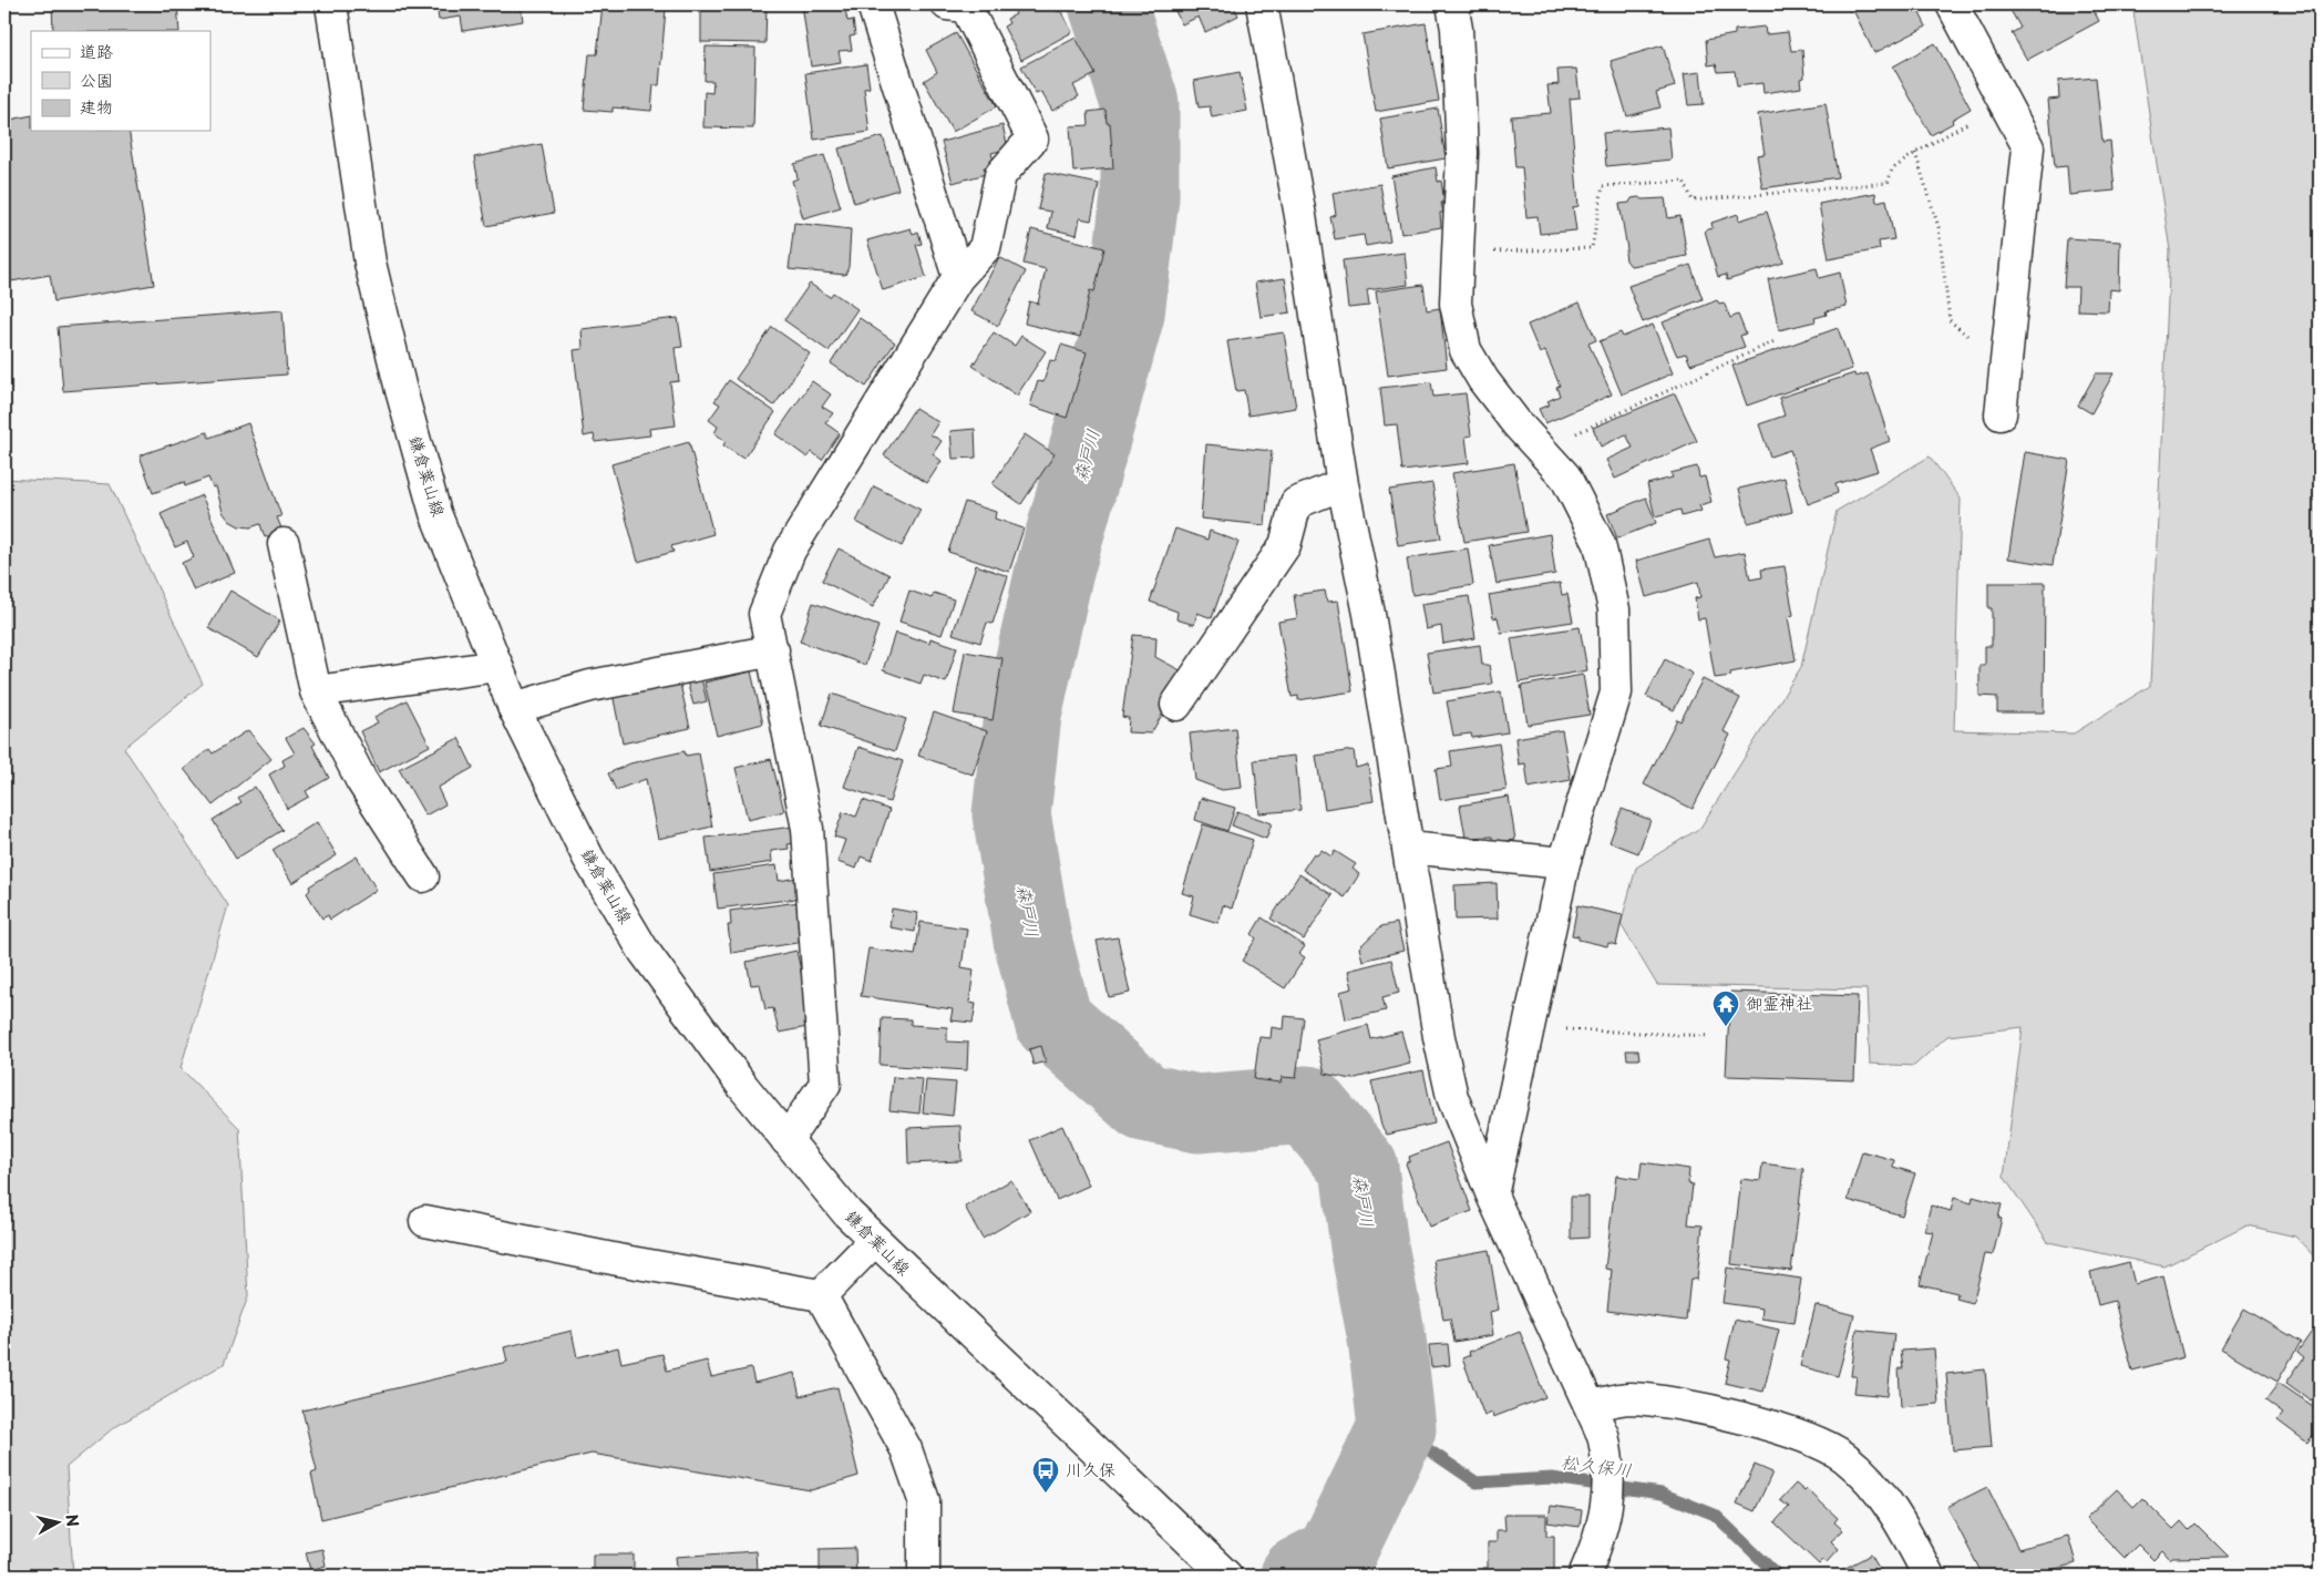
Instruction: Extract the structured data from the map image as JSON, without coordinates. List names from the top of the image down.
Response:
{
  "streets": {
    "street": ["鎌倉葉山線"]
  },
  "water": ["森戸川", "松久保川"],
  "places": {
    "temple": ["御霊神社"],
    "bus stop": ["川久保"]
  },
  "legend": ["道路", "公園", "建物"],
  "north": "right"
}
